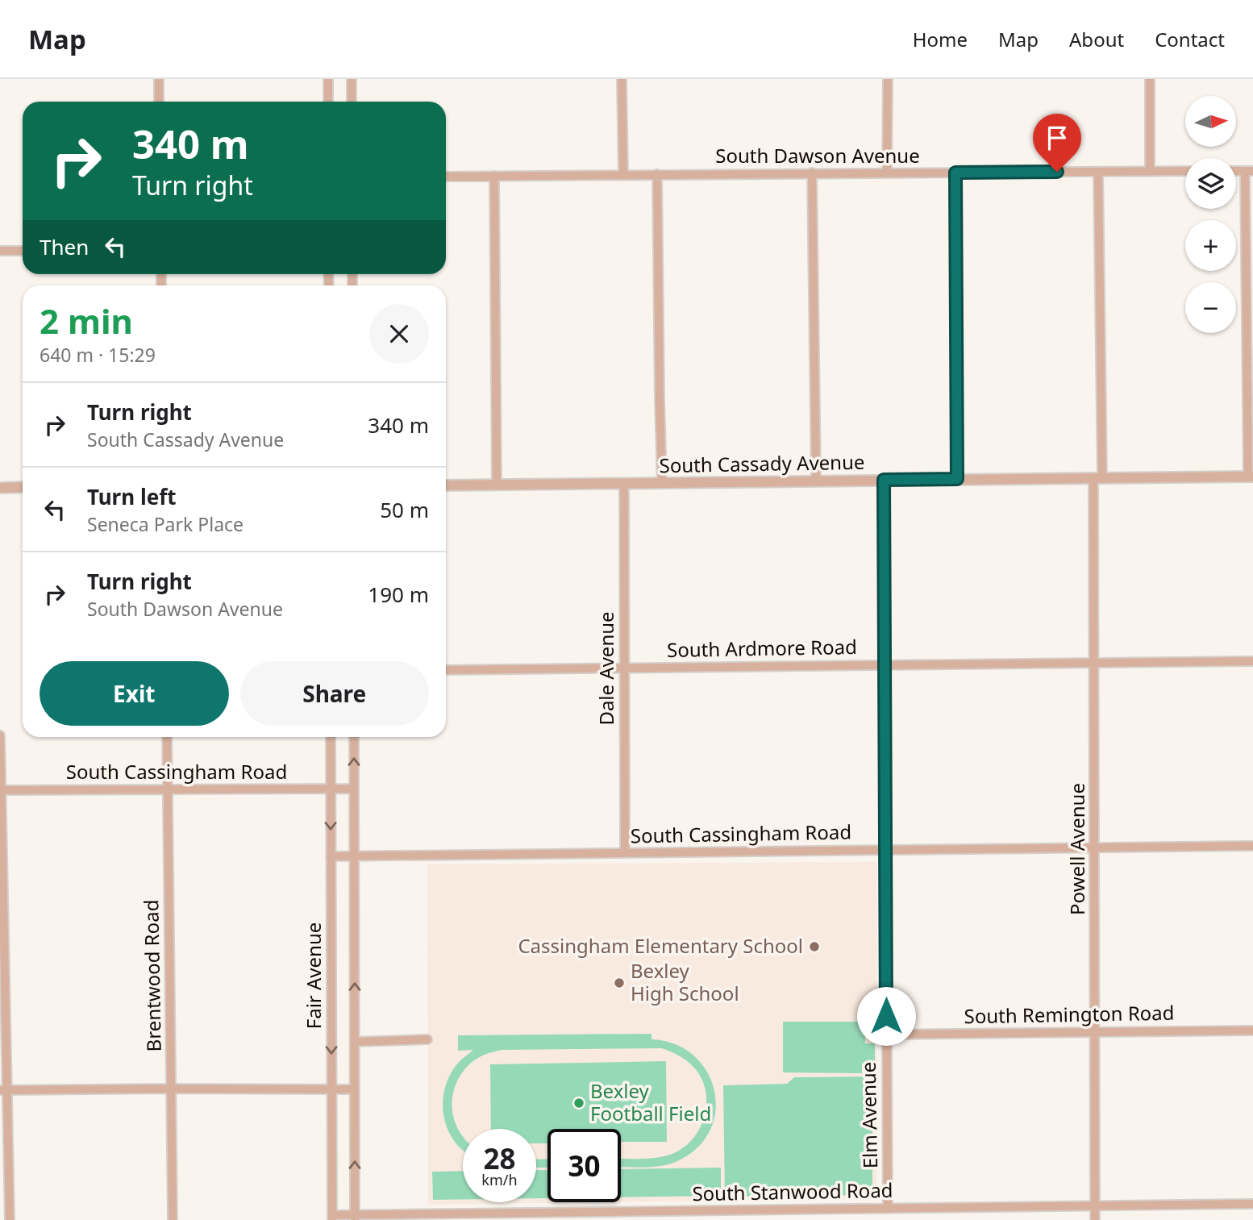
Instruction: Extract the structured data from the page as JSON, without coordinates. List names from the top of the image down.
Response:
{
  "streets": {
    "street": [
      "South Dawson Avenue",
      "South Cassady Avenue",
      "South Ardmore Road",
      "Dale Avenue",
      "South Cassingham Road",
      "Powell Avenue",
      "Brentwood Road",
      "Fair Avenue",
      "South Remington Road",
      "Elm Avenue",
      "South Stanwood Road"
    ]
  },
  "crossings": [
    ["South Dawson Avenue", "Powell Avenue"],
    ["South Cassady Avenue", "Dale Avenue"],
    ["South Cassady Avenue", "Powell Avenue"],
    ["South Cassady Avenue", "Elm Avenue"],
    ["South Ardmore Road", "Dale Avenue"],
    ["South Ardmore Road", "Powell Avenue"],
    ["South Ardmore Road", "Elm Avenue"],
    ["Dale Avenue", "South Cassingham Road"],
    ["South Cassingham Road", "Powell Avenue"],
    ["South Cassingham Road", "Brentwood Road"],
    ["South Cassingham Road", "Fair Avenue"],
    ["South Cassingham Road", "Elm Avenue"],
    ["Powell Avenue", "South Remington Road"],
    ["Powell Avenue", "South Stanwood Road"],
    ["Fair Avenue", "South Stanwood Road"],
    ["South Remington Road", "Elm Avenue"],
    ["Elm Avenue", "South Stanwood Road"]
  ],
  "places": ["Cassingham Elementary School", "Bexley High School", "Bexley Football Field"],
  "north": "right",
  "page": {
    "header": "Map",
    "nav": [
      "Home",
      "Map",
      "About",
      "Contact"
    ],
    "map_buttons": ["+", "−"],
    "turn": ["340 m", "Turn right"],
    "then": "Then",
    "heading": ["2 min", "640 m · 15:29"],
    "list": [
      {
        "name": "Turn right",
        "note": "South Cassady Avenue",
        "value": "340 m"
      },
      {
        "name": "Turn left",
        "note": "Seneca Park Place",
        "value": "50 m"
      },
      {
        "name": "Turn right",
        "note": "South Dawson Avenue",
        "value": "190 m"
      }
    ],
    "buttons": ["Exit", "Share"],
    "speed": "28 km/h",
    "limit": "30"
  }
}
